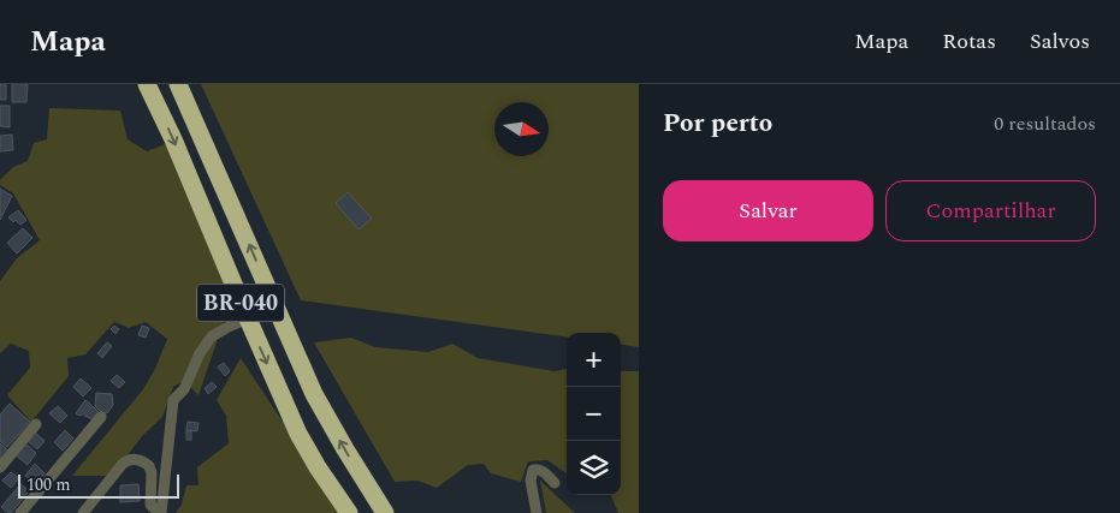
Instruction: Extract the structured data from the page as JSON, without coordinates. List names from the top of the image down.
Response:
{
  "streets": {
    "highway": ["BR-040"]
  },
  "scale_bar": "100 m",
  "north": "right",
  "page": {
    "header": "Mapa",
    "nav": ["Mapa", "Rotas", "Salvos"],
    "heading": ["Por perto", "0 resultados"],
    "buttons": ["Salvar", "Compartilhar"],
    "map_buttons": ["+", "−"],
    "scale": "100 m"
  }
}
